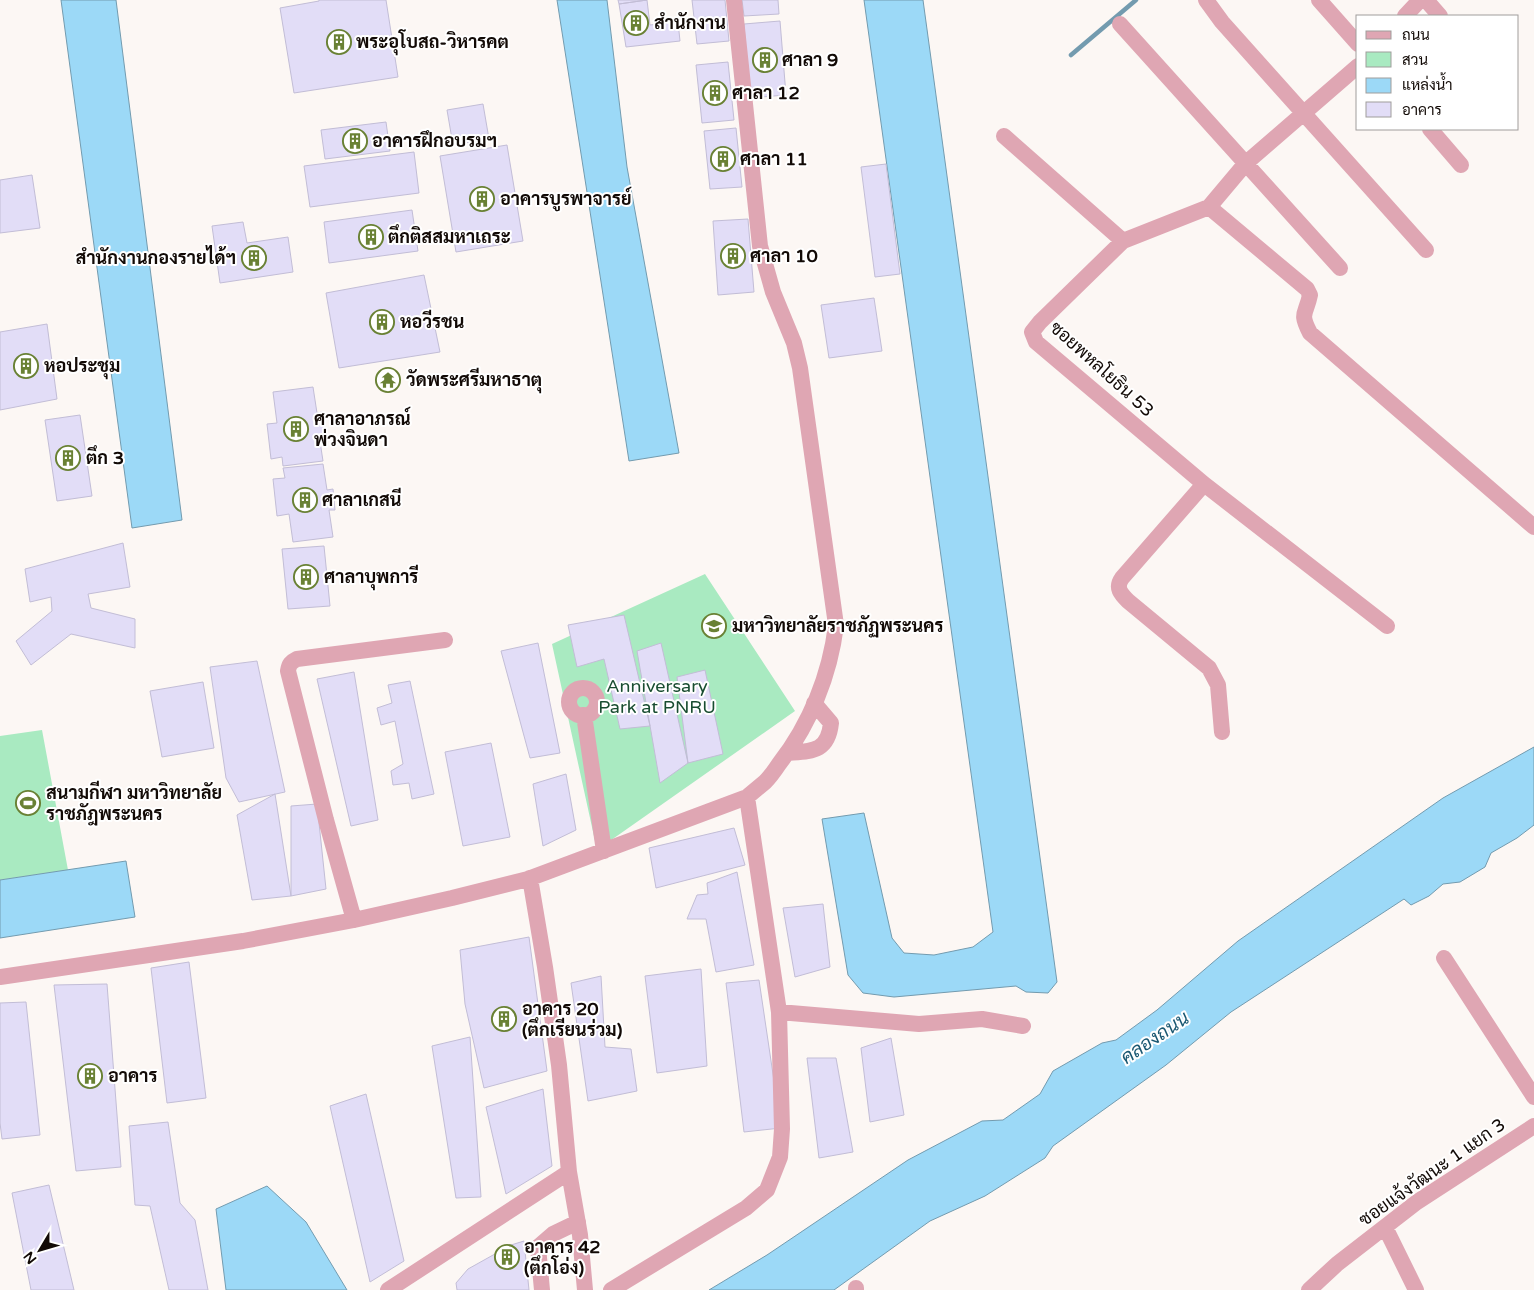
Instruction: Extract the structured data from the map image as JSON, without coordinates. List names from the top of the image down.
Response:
{
  "streets": {
    "street": ["ซอยพหลโยธิน 53", "ซอยแจ้งวัฒนะ 1 แยก 3"]
  },
  "water": ["คลองถนน"],
  "parks": ["Anniversary Park at PNRU"],
  "places": {
    "building": [
      "สำนักงาน",
      "พระอุโบสถ-วิหารคต",
      "ศาลา 9",
      "ศาลา 12",
      "อาคารฝึกอบรมฯ",
      "ศาลา 11",
      "อาคารบูรพาจารย์",
      "ตึกติสสมหาเถระ",
      "ศาลา 10",
      "สำนักงานกองรายได้ฯ",
      "หอวีรชน",
      "หอประชุม",
      "ศาลาอาภรณ์ พ่วงจินดา",
      "ตึก 3",
      "ศาลาเกสนี",
      "ศาลาบุพการี",
      "อาคาร 20 (ตึกเรียนร่วม)",
      "อาคาร",
      "อาคาร 42 (ตึกโอ่ง)"
    ],
    "temple": ["วัดพระศรีมหาธาตุ"],
    "school or university": ["มหาวิทยาลัยราชภัฏพระนคร"],
    "sports": ["สนามกีฬา มหาวิทยาลัย ราชภัฎพระนคร"]
  },
  "legend": [
    "ถนน",
    "สวน",
    "แหล่งน้ำ",
    "อาคาร"
  ],
  "north": "bottom left"
}
